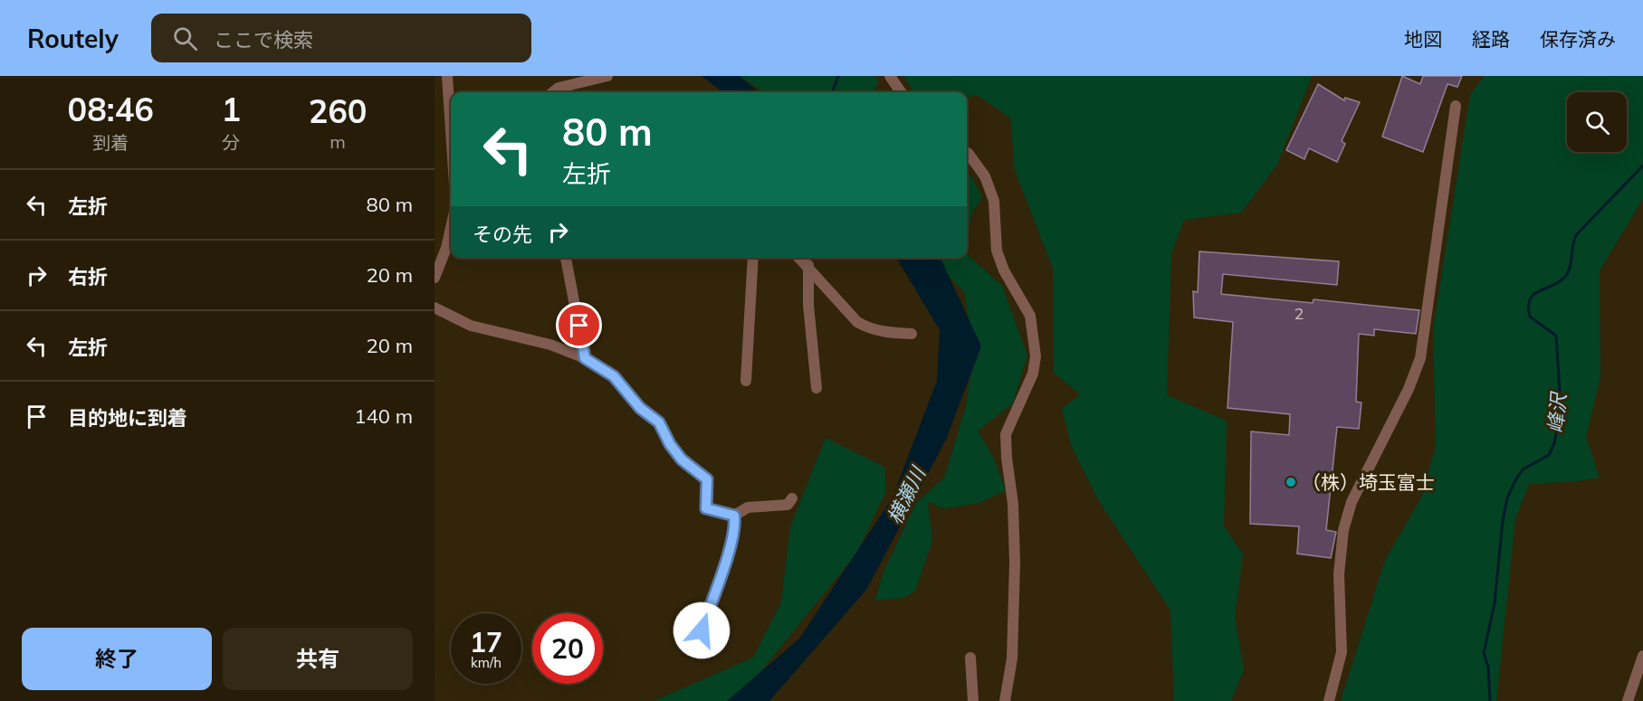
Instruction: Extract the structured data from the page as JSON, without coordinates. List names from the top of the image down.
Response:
{
  "water": ["峰沢", "横瀬川"],
  "places": ["（株）埼玉富士"],
  "house_numbers": ["2"],
  "page": {
    "header": "Routely",
    "search": "ここで検索",
    "nav": ["地図", "経路", "保存済み"],
    "eta": [
      "08:46",
      "到着",
      "1",
      "分",
      "260",
      "m"
    ],
    "turn": ["80 m", "左折"],
    "list": [
      {
        "name": "左折",
        "value": "80 m"
      },
      {
        "name": "右折",
        "value": "20 m"
      },
      {
        "name": "左折",
        "value": "20 m"
      },
      {
        "name": "目的地に到着",
        "value": "140 m"
      }
    ],
    "then": "その先",
    "speed": "17 km/h",
    "limit": "20",
    "buttons": ["終了", "共有"]
  }
}
